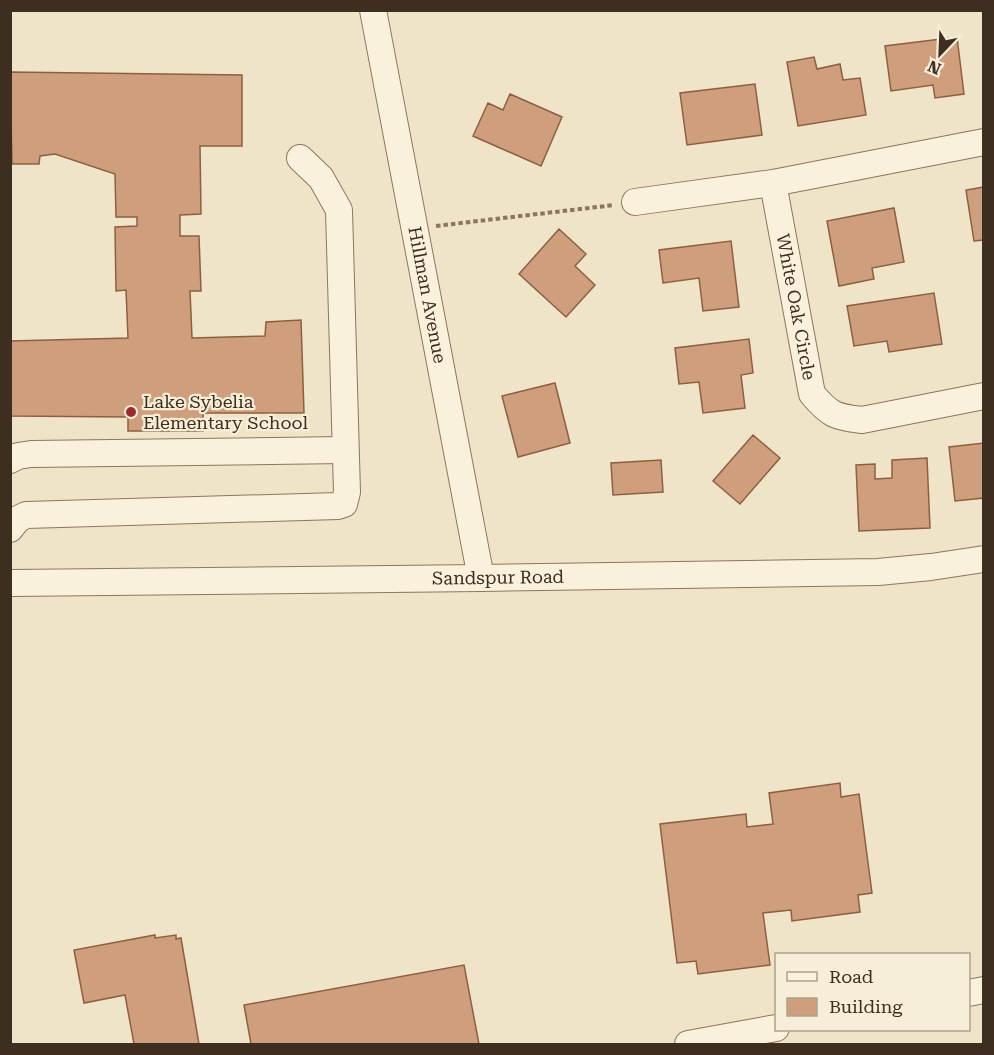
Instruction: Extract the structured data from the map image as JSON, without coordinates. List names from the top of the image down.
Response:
{
  "streets": {
    "street": ["Hillman Avenue", "White Oak Circle", "Sandspur Road"]
  },
  "crossings": [
    ["Hillman Avenue", "Sandspur Road"]
  ],
  "places": ["Lake Sybelia Elementary School"],
  "legend": ["Road", "Building"],
  "north": "bottom left"
}
